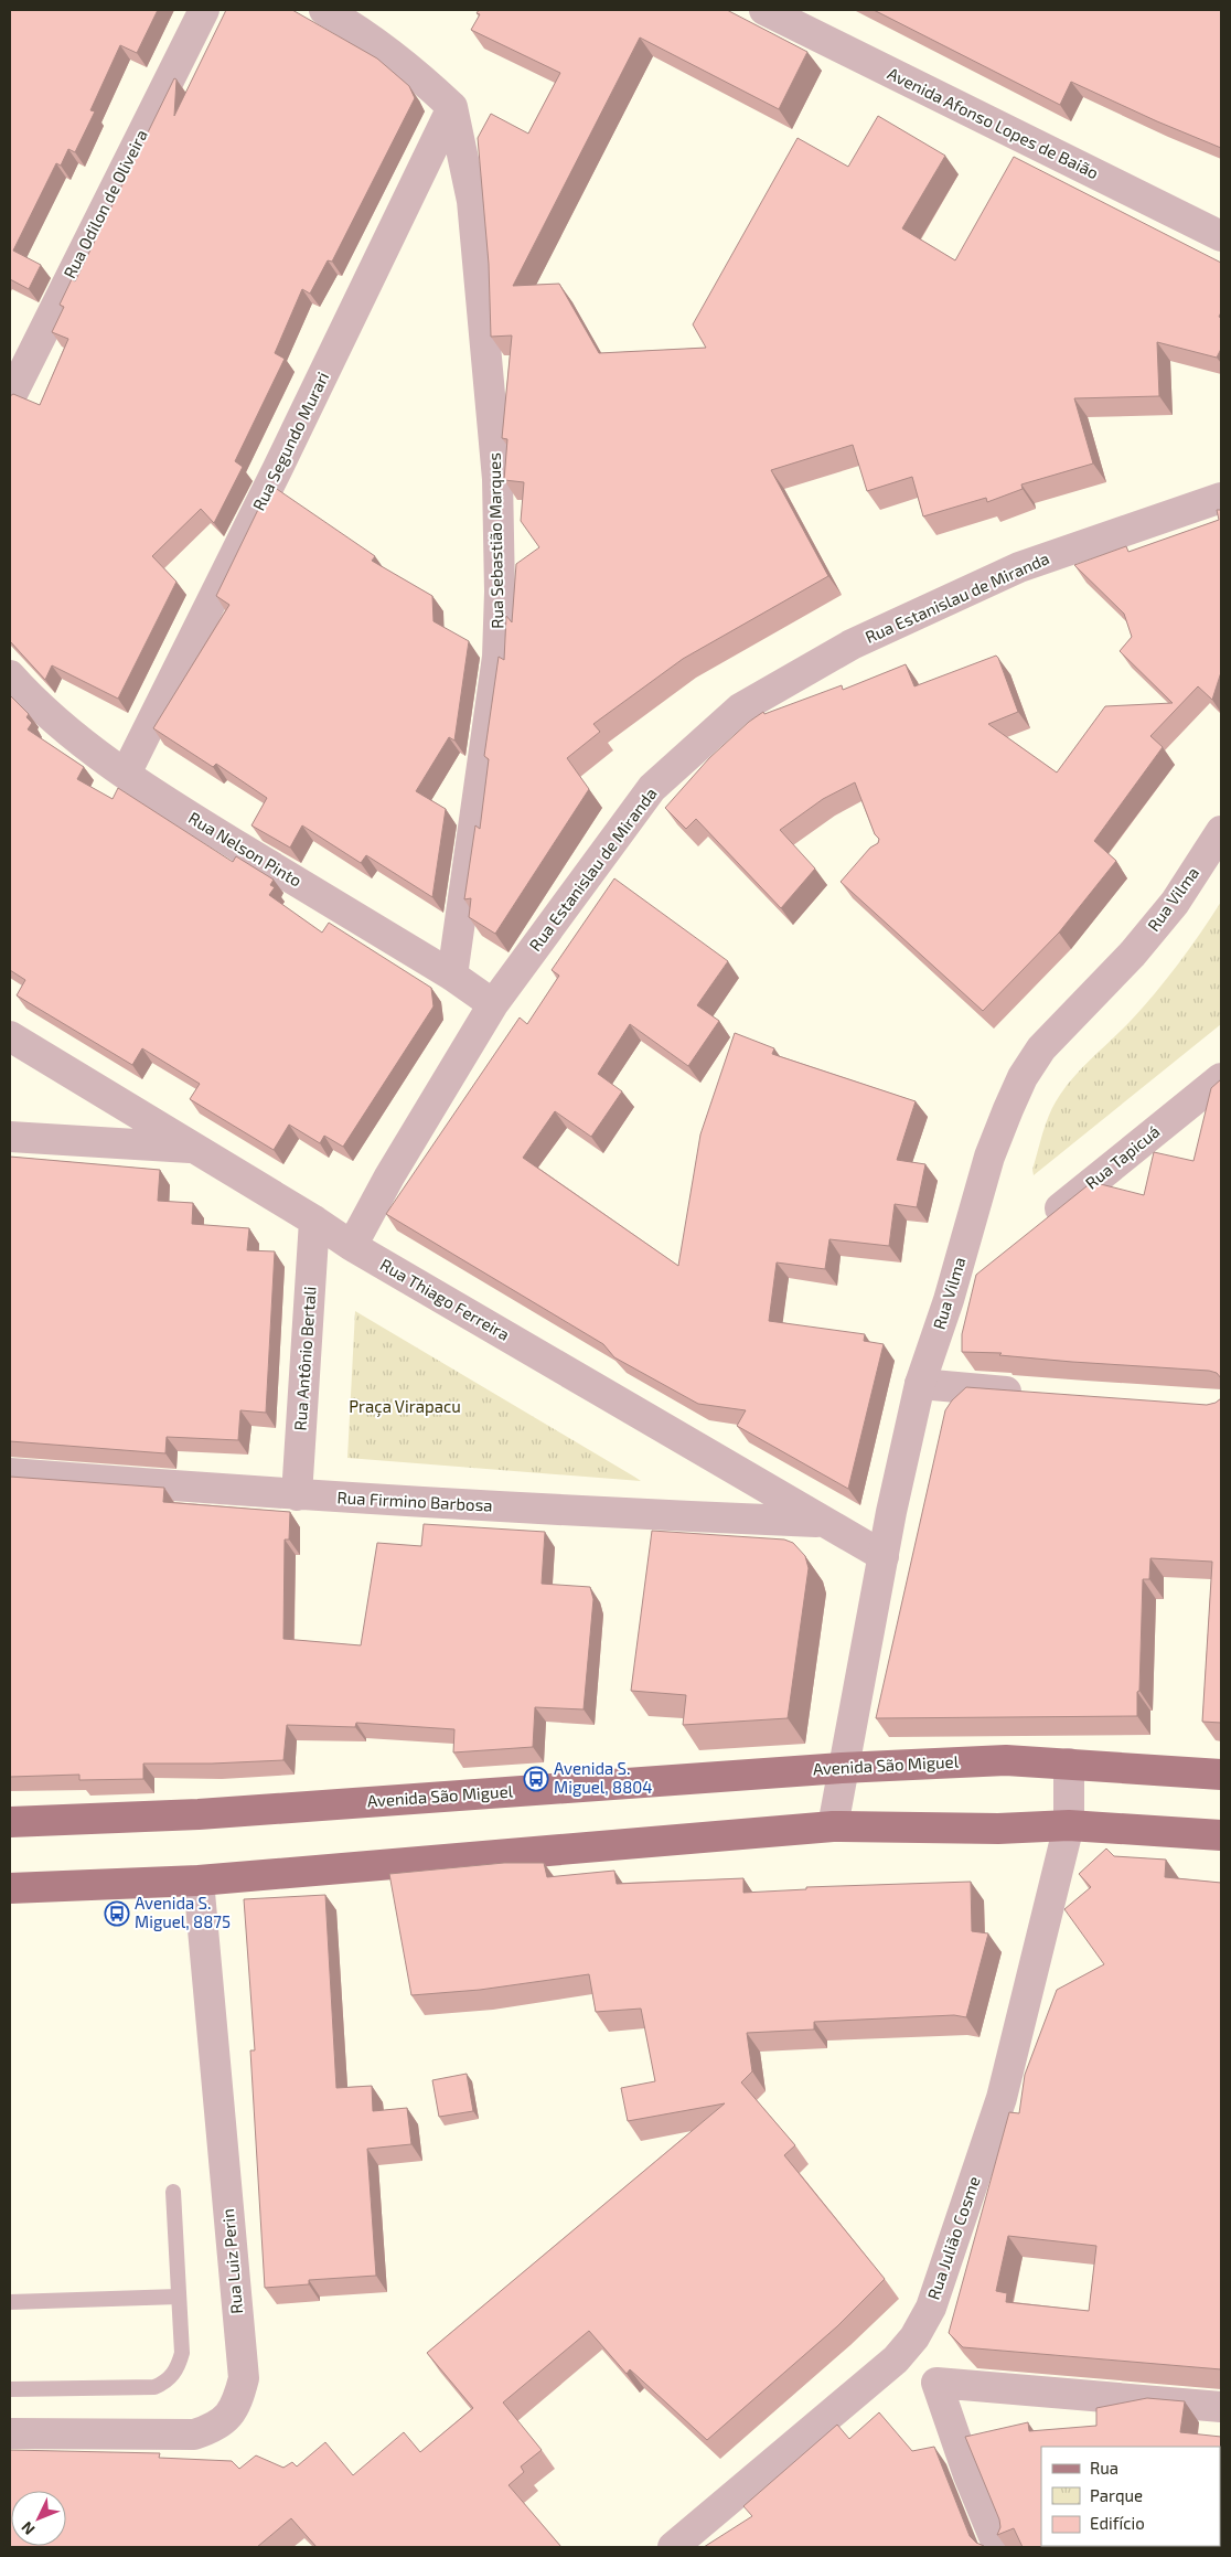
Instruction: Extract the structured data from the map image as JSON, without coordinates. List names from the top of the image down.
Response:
{
  "streets": {
    "main road": ["Avenida São Miguel"],
    "street": [
      "Avenida Afonso Lopes de Baião",
      "Rua Odilon de Oliveira",
      "Rua Segundo Murari",
      "Rua Sebastião Marques",
      "Rua Estanislau de Miranda",
      "Rua Nelson Pinto",
      "Rua Vilma",
      "Rua Tapicuá",
      "Rua Thiago Ferreira",
      "Rua Antônio Bertali",
      "Rua Firmino Barbosa",
      "Rua Julião Cosme",
      "Rua Luiz Perin"
    ]
  },
  "crossings": [
    ["Rua Segundo Murari", "Rua Sebastião Marques"],
    ["Rua Segundo Murari", "Rua Nelson Pinto"],
    ["Rua Sebastião Marques", "Rua Nelson Pinto"],
    ["Rua Estanislau de Miranda", "Rua Nelson Pinto"],
    ["Rua Estanislau de Miranda", "Rua Thiago Ferreira"],
    ["Rua Vilma", "Rua Thiago Ferreira"],
    ["Rua Vilma", "Avenida São Miguel"],
    ["Rua Thiago Ferreira", "Rua Antônio Bertali"],
    ["Rua Thiago Ferreira", "Rua Firmino Barbosa"],
    ["Rua Antônio Bertali", "Rua Firmino Barbosa"]
  ],
  "parks": ["Praça Virapacu"],
  "places": {
    "bus stop": ["Avenida S. Miguel, 8804", "Avenida S. Miguel, 8875"]
  },
  "legend": ["Rua", "Parque", "Edifício"],
  "north": "bottom left"
}
